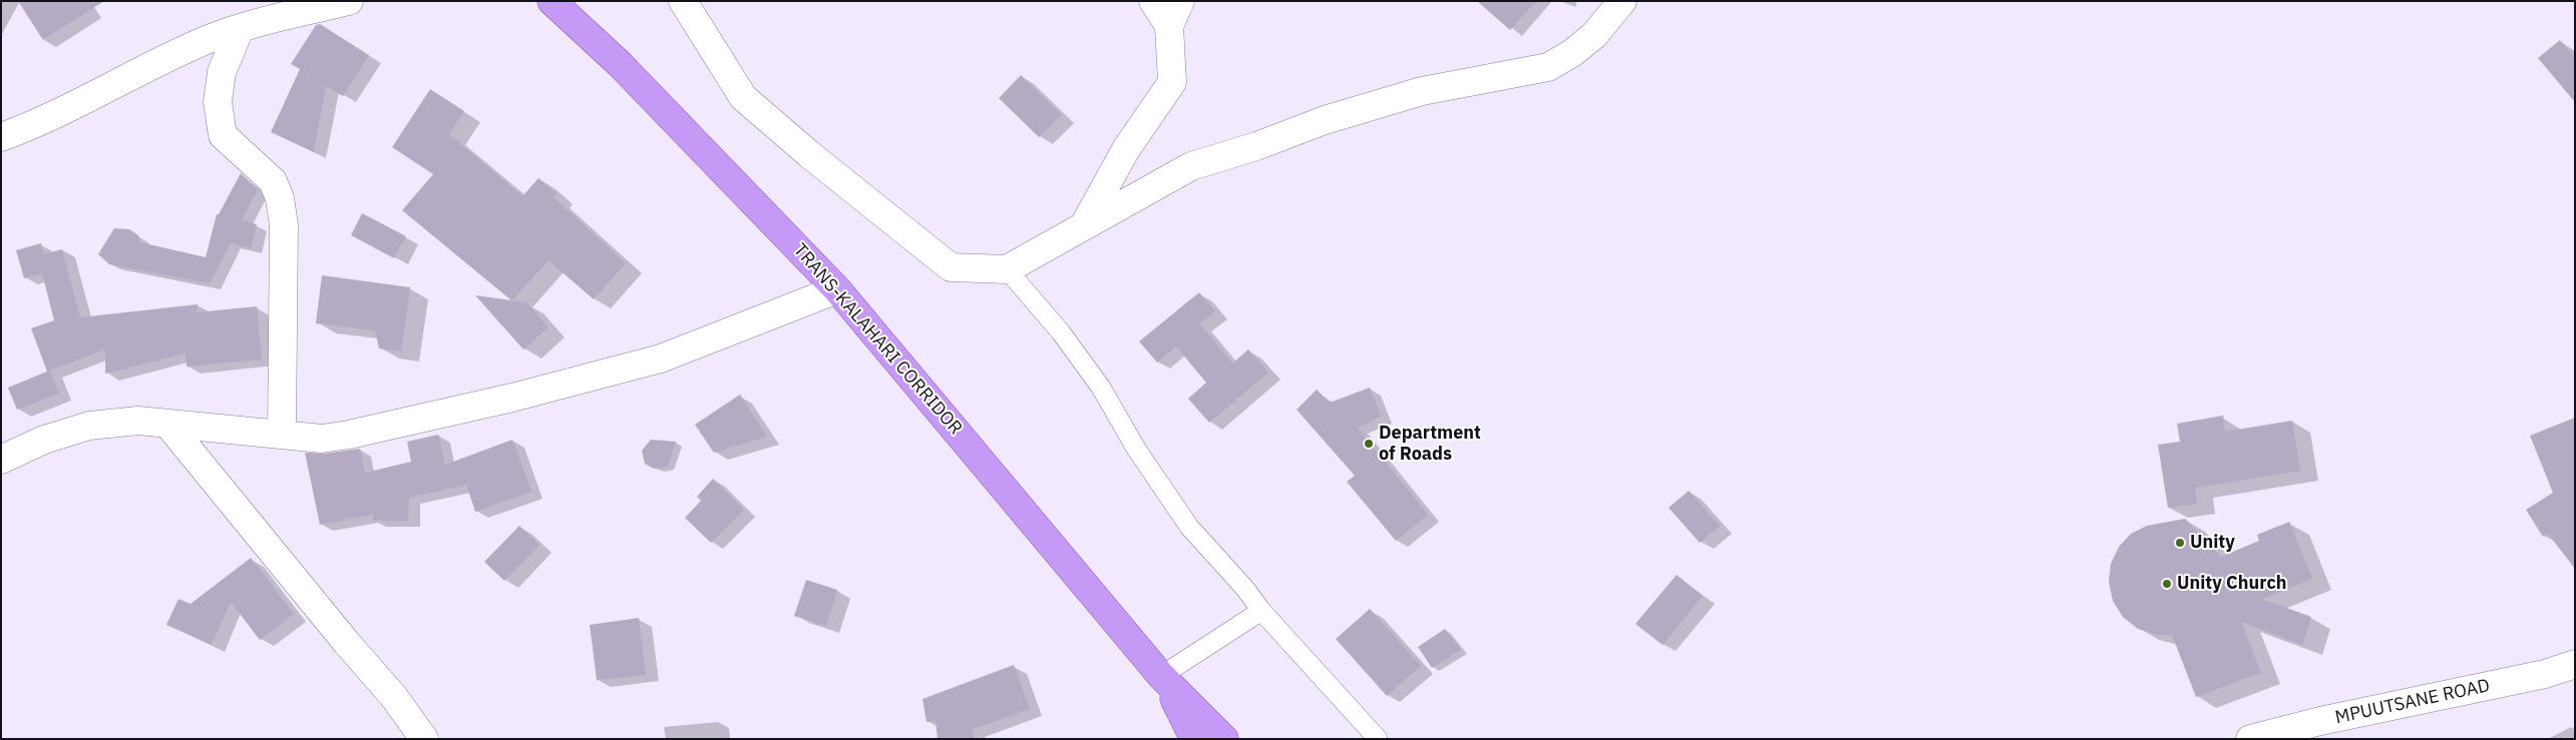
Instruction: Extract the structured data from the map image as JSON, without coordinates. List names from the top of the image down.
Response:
{
  "streets": {
    "highway": ["TRANS-KALAHARI CORRIDOR"],
    "street": ["MPUUTSANE ROAD"]
  },
  "places": ["Department of Roads", "Unity", "Unity Church"]
}
